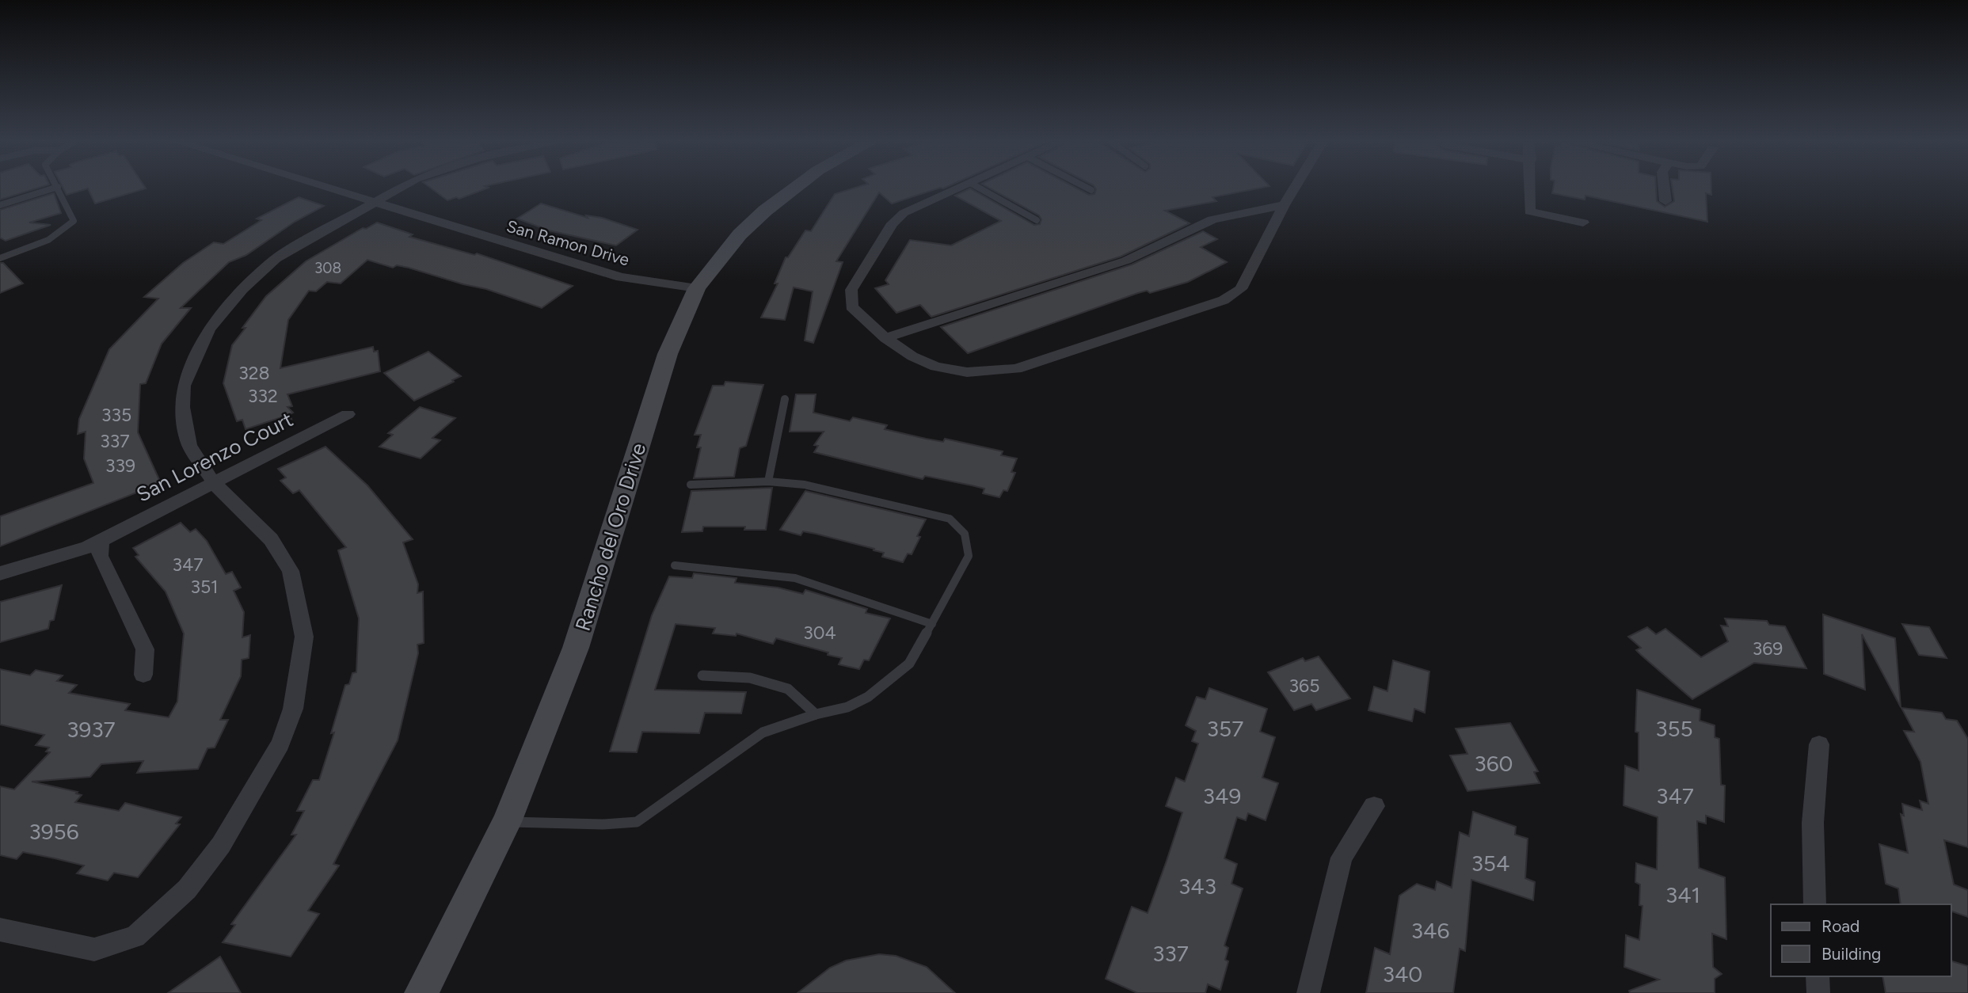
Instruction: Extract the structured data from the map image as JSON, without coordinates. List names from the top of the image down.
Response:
{
  "streets": {
    "main road": ["Rancho del Oro Drive"],
    "street": ["San Ramon Drive", "San Lorenzo Court"]
  },
  "crossings": [
    ["San Ramon Drive", "Rancho del Oro Drive"]
  ],
  "house_numbers": [
    "308",
    "328",
    "332",
    "335",
    "337",
    "339",
    "347",
    "351",
    "304",
    "369",
    "365",
    "357",
    "355",
    "3937",
    "360",
    "349",
    "347",
    "3956",
    "354",
    "343",
    "341",
    "346",
    "337",
    "340"
  ],
  "legend": ["Road", "Building"]
}
